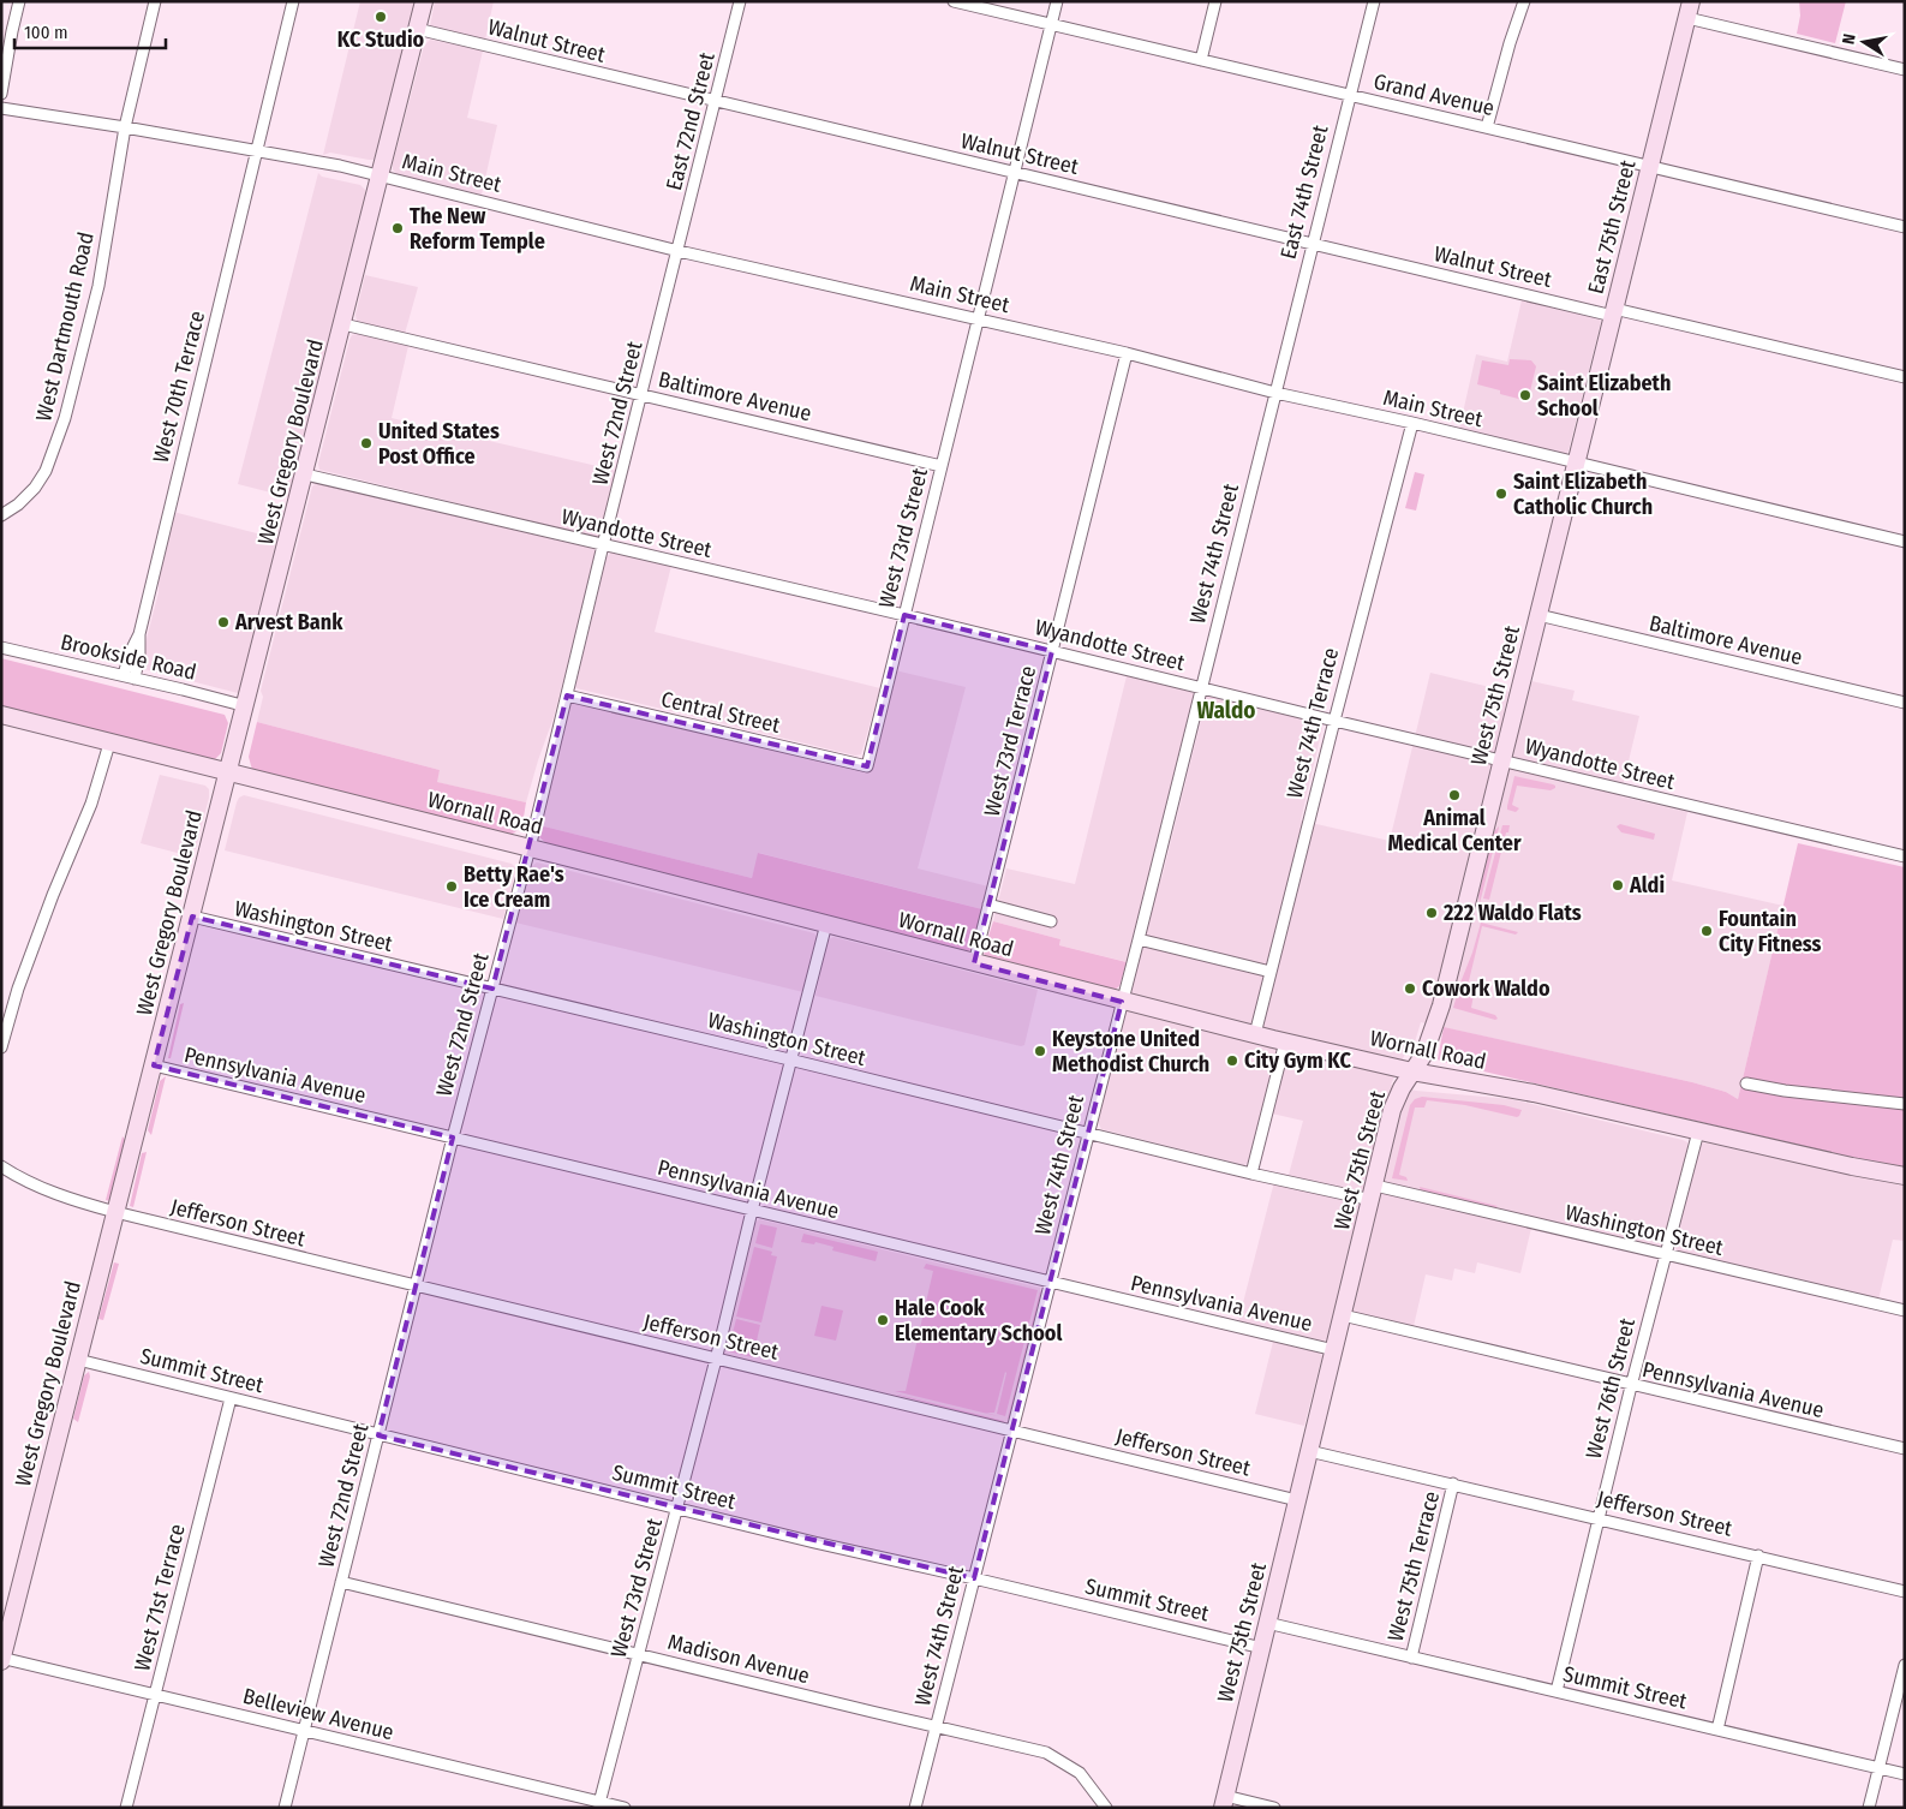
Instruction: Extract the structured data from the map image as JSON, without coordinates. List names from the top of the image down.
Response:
{
  "streets": {
    "main road": [
      "East 75th Street",
      "West Gregory Boulevard",
      "West 75th Street",
      "Wornall Road"
    ],
    "street": [
      "Walnut Street",
      "Grand Avenue",
      "East 72nd Street",
      "Main Street",
      "East 74th Street",
      "West Dartmouth Road",
      "West 70th Terrace",
      "Baltimore Avenue",
      "West 72nd Street",
      "Wyandotte Street",
      "West 73rd Street",
      "West 74th Street",
      "Brookside Road",
      "Central Street",
      "West 74th Terrace",
      "West 73rd Terrace",
      "Washington Street",
      "Pennsylvania Avenue",
      "Jefferson Street",
      "Summit Street",
      "West 76th Street",
      "West 75th Terrace",
      "West 71st Terrace",
      "Madison Avenue",
      "Belleview Avenue"
    ]
  },
  "crossings": [
    ["Walnut Street", "East 72nd Street"],
    ["Walnut Street", "East 74th Street"],
    ["Walnut Street", "East 75th Street"],
    ["Walnut Street", "West Gregory Boulevard"],
    ["Walnut Street", "West 73rd Street"],
    ["Grand Avenue", "East 74th Street"],
    ["Grand Avenue", "East 75th Street"],
    ["Grand Avenue", "West 73rd Street"],
    ["East 72nd Street", "Main Street"],
    ["East 72nd Street", "West 72nd Street"],
    ["Main Street", "East 74th Street"],
    ["Main Street", "East 75th Street"],
    ["Main Street", "West Dartmouth Road"],
    ["Main Street", "West 70th Terrace"],
    ["Main Street", "West 72nd Street"],
    ["Main Street", "West Gregory Boulevard"],
    ["Main Street", "West 73rd Street"],
    ["Main Street", "West 74th Street"],
    ["Main Street", "West 75th Street"],
    ["Main Street", "West 74th Terrace"],
    ["Main Street", "West 73rd Terrace"],
    ["East 74th Street", "West 74th Street"],
    ["East 75th Street", "West 75th Street"],
    ["West 70th Terrace", "Brookside Road"],
    ["Baltimore Avenue", "West 72nd Street"],
    ["Baltimore Avenue", "West Gregory Boulevard"],
    ["Baltimore Avenue", "West 73rd Street"],
    ["Baltimore Avenue", "West 75th Street"],
    ["West 72nd Street", "Wyandotte Street"],
    ["West 72nd Street", "Central Street"],
    ["West 72nd Street", "Wornall Road"],
    ["West 72nd Street", "Washington Street"],
    ["West 72nd Street", "Pennsylvania Avenue"],
    ["West 72nd Street", "Jefferson Street"],
    ["West 72nd Street", "Summit Street"],
    ["West 72nd Street", "Madison Avenue"],
    ["West 72nd Street", "Belleview Avenue"],
    ["West Gregory Boulevard", "Wyandotte Street"],
    ["West Gregory Boulevard", "Brookside Road"],
    ["West Gregory Boulevard", "Wornall Road"],
    ["West Gregory Boulevard", "Washington Street"],
    ["West Gregory Boulevard", "Pennsylvania Avenue"],
    ["West Gregory Boulevard", "Jefferson Street"],
    ["West Gregory Boulevard", "Summit Street"],
    ["West Gregory Boulevard", "Belleview Avenue"],
    ["Wyandotte Street", "West 73rd Street"],
    ["Wyandotte Street", "West 74th Street"],
    ["Wyandotte Street", "West 75th Street"],
    ["Wyandotte Street", "West 74th Terrace"],
    ["Wyandotte Street", "West 73rd Terrace"],
    ["West 73rd Street", "Central Street"],
    ["West 73rd Street", "Wornall Road"],
    ["West 73rd Street", "Washington Street"],
    ["West 73rd Street", "Pennsylvania Avenue"],
    ["West 73rd Street", "Jefferson Street"],
    ["West 73rd Street", "Summit Street"],
    ["West 73rd Street", "Madison Avenue"],
    ["West 73rd Street", "Belleview Avenue"],
    ["West 74th Street", "Wornall Road"],
    ["West 74th Street", "Washington Street"],
    ["West 74th Street", "Pennsylvania Avenue"],
    ["West 74th Street", "Jefferson Street"],
    ["West 74th Street", "Summit Street"],
    ["West 74th Street", "Madison Avenue"],
    ["West 75th Street", "Wornall Road"],
    ["West 75th Street", "Washington Street"],
    ["West 75th Street", "Pennsylvania Avenue"],
    ["West 75th Street", "Jefferson Street"],
    ["West 75th Street", "Summit Street"],
    ["West 74th Terrace", "Wornall Road"],
    ["West 73rd Terrace", "Wornall Road"],
    ["Wornall Road", "West 76th Street"],
    ["Washington Street", "West 76th Street"],
    ["Pennsylvania Avenue", "West 76th Street"],
    ["Jefferson Street", "West 76th Street"],
    ["Jefferson Street", "West 75th Terrace"],
    ["Summit Street", "West 76th Street"],
    ["Summit Street", "West 75th Terrace"],
    ["Summit Street", "West 71st Terrace"],
    ["West 71st Terrace", "Belleview Avenue"]
  ],
  "districts": ["Waldo"],
  "places": [
    "KC Studio",
    "The New Reform Temple",
    "Saint Elizabeth School",
    "United States Post Office",
    "Saint Elizabeth Catholic Church",
    "Arvest Bank",
    "Animal Medical Center",
    "Aldi",
    "Betty Rae's Ice Cream",
    "222 Waldo Flats",
    "Fountain City Fitness",
    "Cowork Waldo",
    "Keystone United Methodist Church",
    "City Gym KC",
    "Hale Cook Elementary School"
  ],
  "scale_bar": "100 m",
  "north": "left"
}
